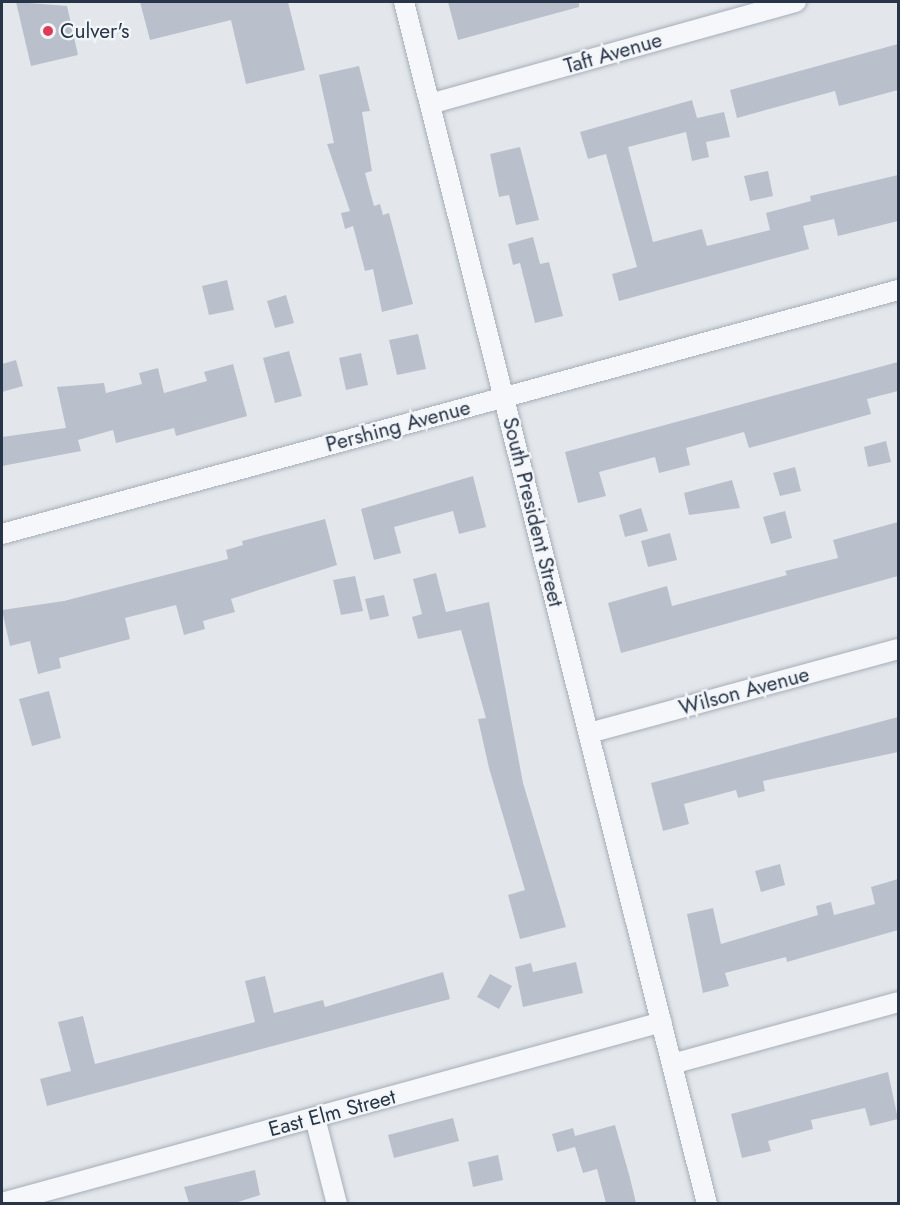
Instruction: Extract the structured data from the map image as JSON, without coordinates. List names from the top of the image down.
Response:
{
  "streets": {
    "street": [
      "Taft Avenue",
      "Pershing Avenue",
      "South President Street",
      "Wilson Avenue",
      "East Elm Street"
    ]
  },
  "crossings": [
    ["Taft Avenue", "South President Street"],
    ["Pershing Avenue", "South President Street"],
    ["South President Street", "Wilson Avenue"],
    ["South President Street", "East Elm Street"]
  ],
  "places": ["Culver's"]
}
